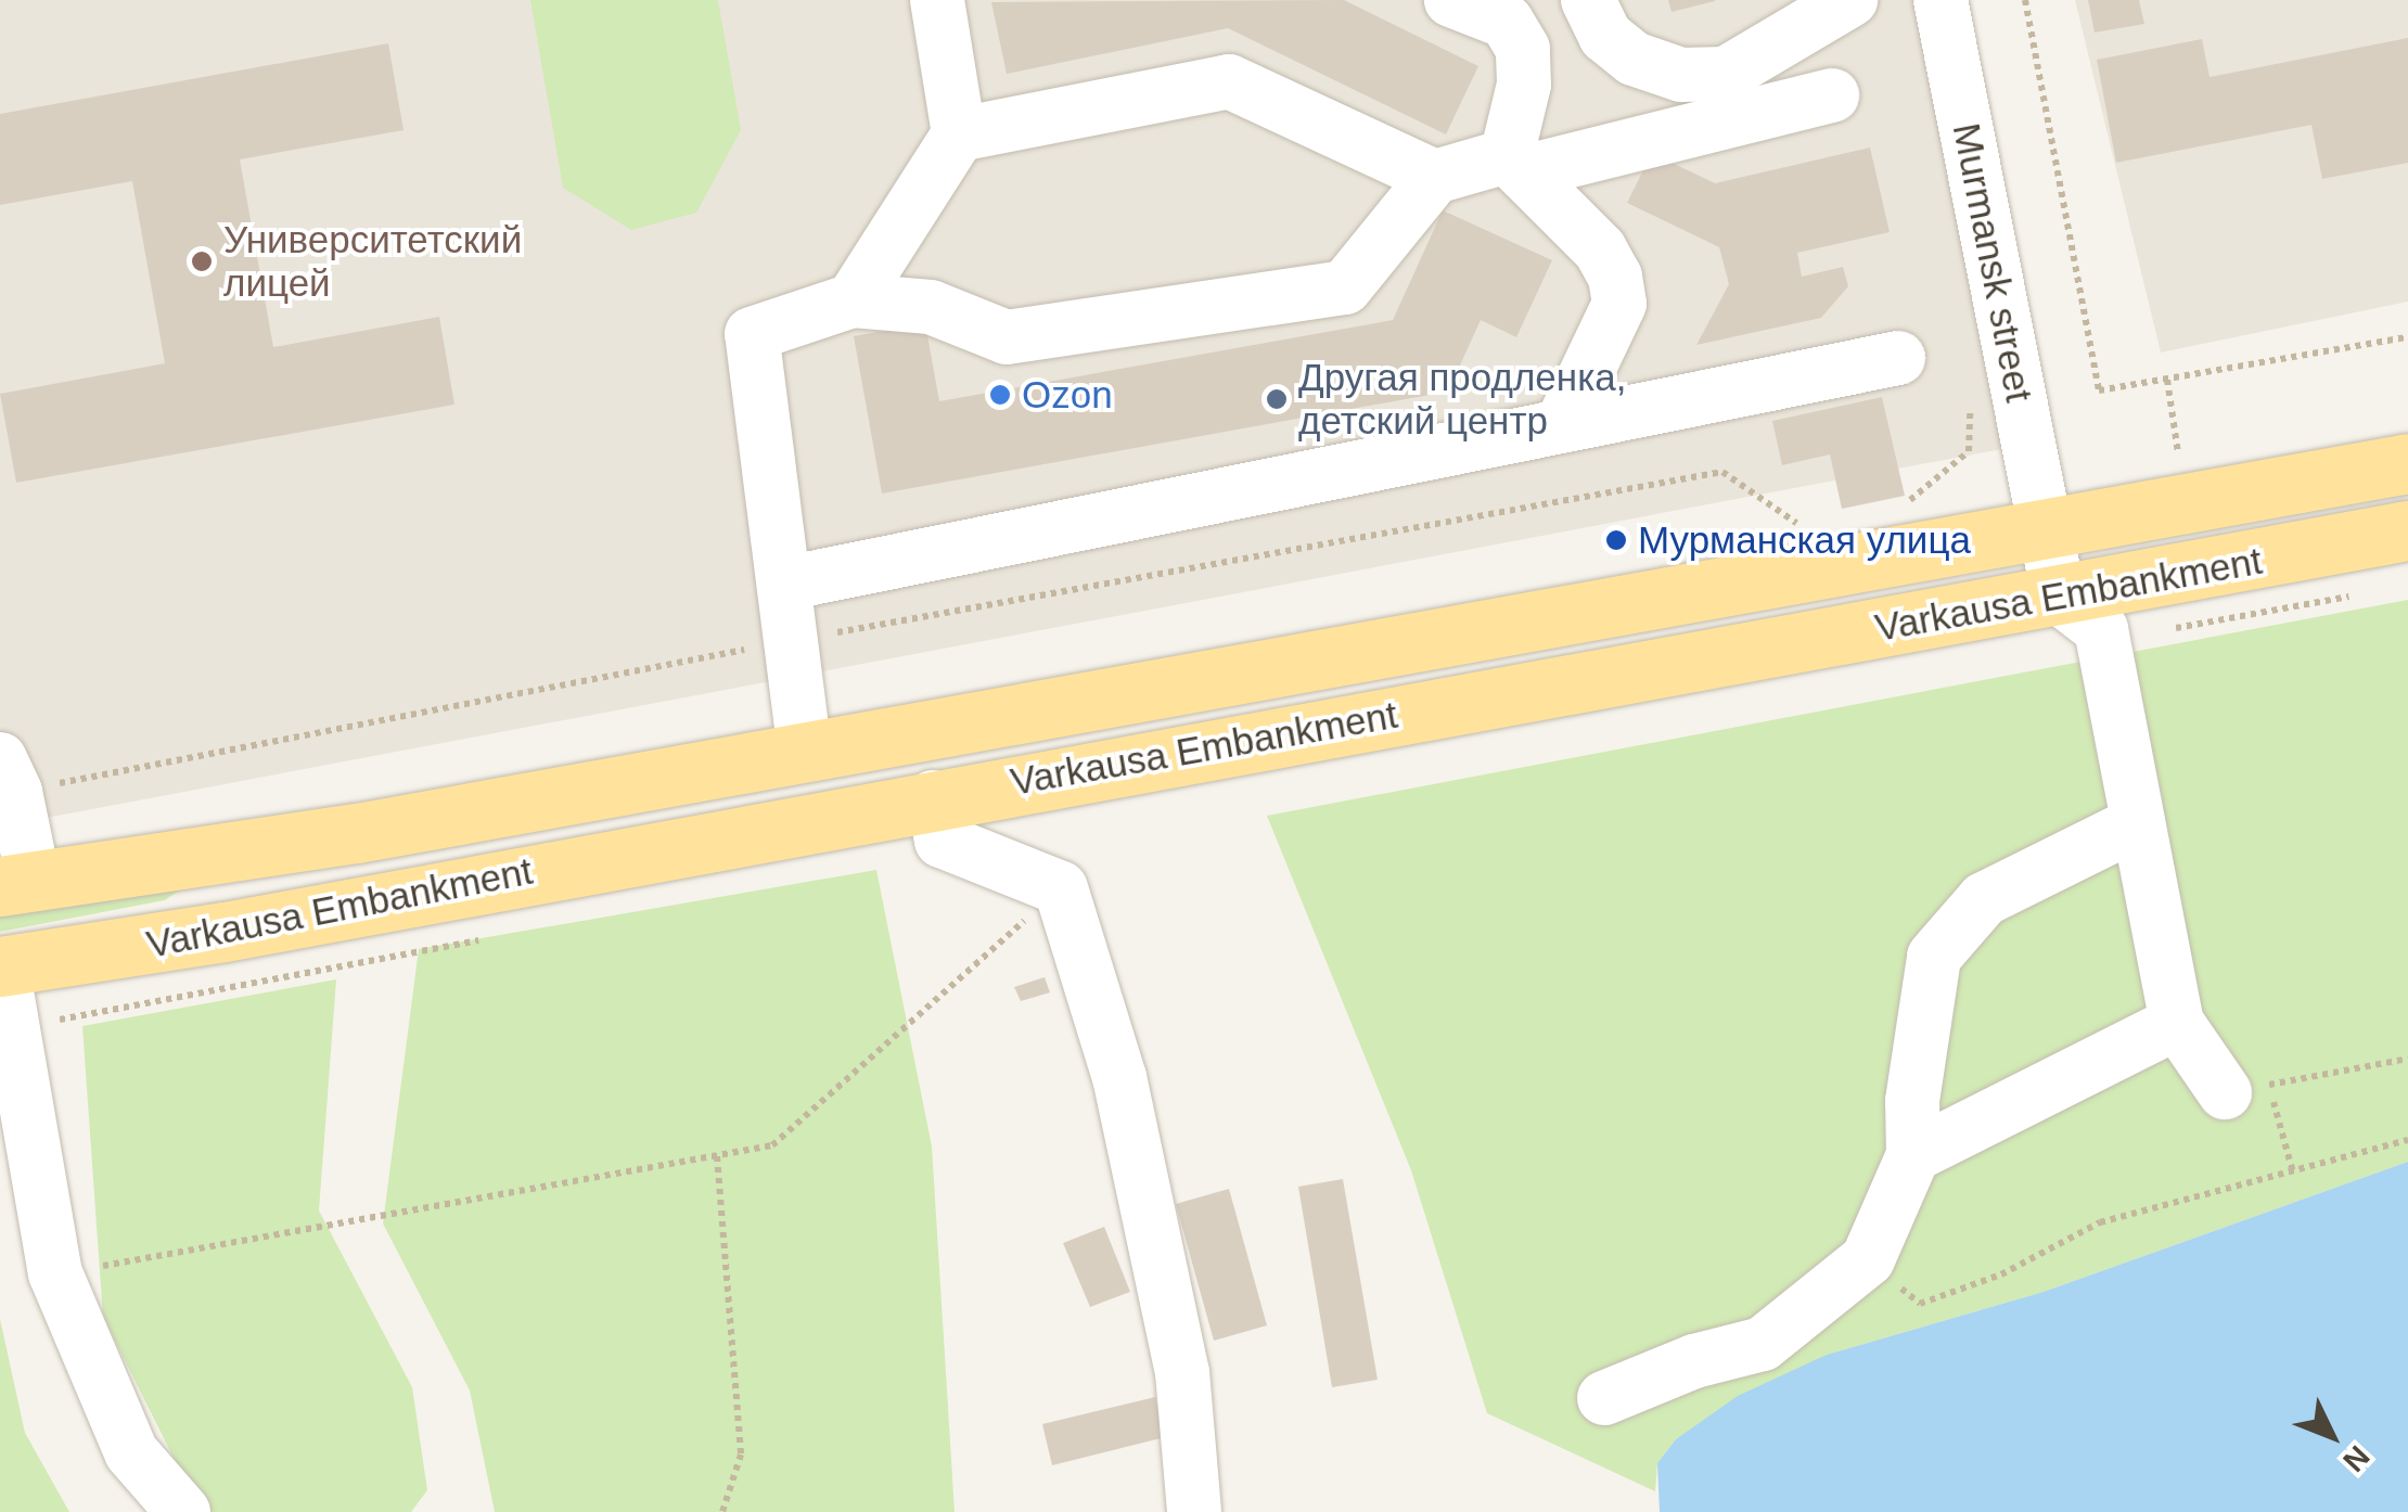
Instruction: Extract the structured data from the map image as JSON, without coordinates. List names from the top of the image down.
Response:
{
  "streets": {
    "main road": ["Varkausa Embankment"],
    "street": ["Murmansk street"]
  },
  "crossings": [
    ["Murmansk street", "Varkausa Embankment"]
  ],
  "places": [
    "Университетский лицей",
    "Ozon",
    "Другая продленка, детский центр",
    "Мурманская улица"
  ],
  "north": "bottom right"
}
